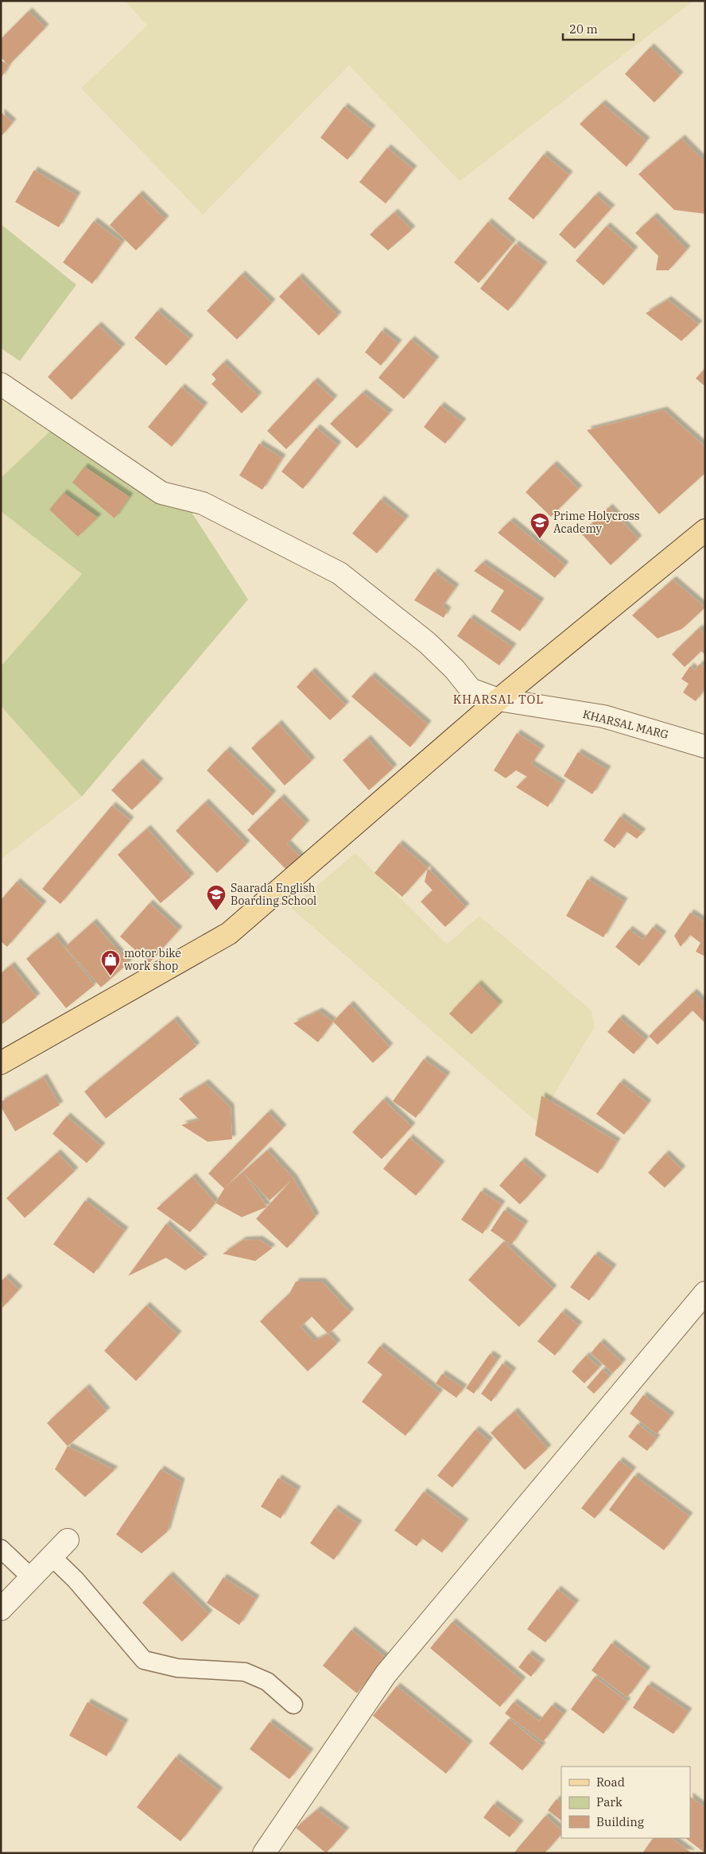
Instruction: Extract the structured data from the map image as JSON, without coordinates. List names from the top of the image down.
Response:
{
  "streets": {
    "street": ["KHARSAL MARG"]
  },
  "districts": ["KHARSAL TOL"],
  "places": {
    "school or university": ["Prime Holycross Academy", "Saarada English Boarding School"],
    "shop": ["motor bike work shop"]
  },
  "legend": ["Road", "Park", "Building"],
  "scale_bar": "20 m"
}
